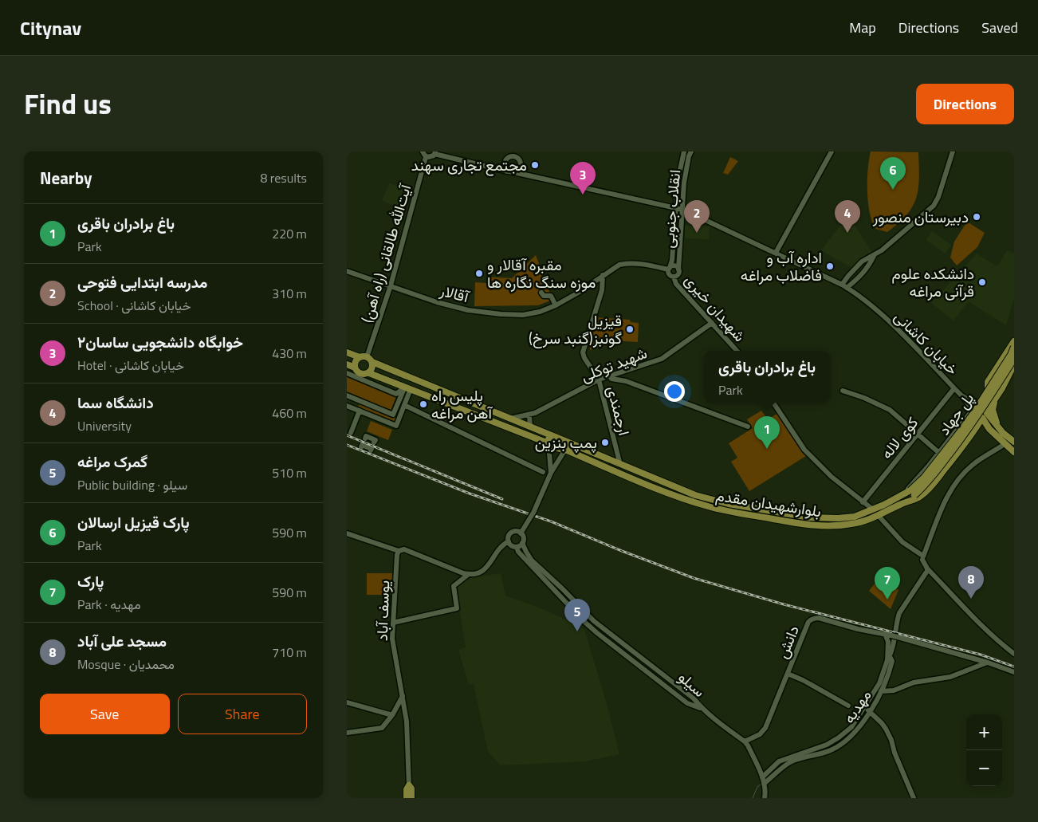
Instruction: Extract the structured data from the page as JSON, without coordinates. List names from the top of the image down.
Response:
{
  "streets": {
    "main road": ["پل جهاد", "بلوارشهیدان مقدم"],
    "street": [
      "انقلاب جنوبی",
      "(راه آهن) آیت‌الله طالقانی",
      "آقالار",
      "شهیدان خیری",
      "خیابان کاشانی",
      "شهید توکلی",
      "ارجمندی",
      "کوی لاله",
      "یوسف آباد",
      "دانش",
      "سیلو",
      "مهدیه"
    ]
  },
  "crossings": [
    ["انقلاب جنوبی", "آقالار"],
    ["انقلاب جنوبی", "شهیدان خیری"],
    ["انقلاب جنوبی", "خیابان کاشانی"],
    ["(راه آهن) آیت‌الله طالقانی", "آقالار"],
    ["(راه آهن) آیت‌الله طالقانی", "بلوارشهیدان مقدم"],
    ["آقالار", "شهیدان خیری"],
    ["آقالار", "ارجمندی"],
    ["شهیدان خیری", "شهید توکلی"],
    ["خیابان کاشانی", "کوی لاله"],
    ["شهید توکلی", "ارجمندی"],
    ["شهید توکلی", "بلوارشهیدان مقدم"],
    ["ارجمندی", "بلوارشهیدان مقدم"]
  ],
  "places": [
    "مجتمع تجاری سهند",
    "دبیرستان منصور",
    "اداره آب و فاضلاب مراغه",
    "مقبره آقالار و موزه سنگ نگاره ها",
    "دانشکده علوم قرآنی مراغه",
    "قیزیل گونبز(گنبد سرخ)",
    "پلیس راه آهن مراغه",
    "پمپ بنزین"
  ],
  "page": {
    "header": "Citynav",
    "nav": ["Map", "Directions", "Saved"],
    "title": "Find us",
    "buttons": [
      "Directions",
      ["Save", "Share"]
    ],
    "heading": ["Nearby", "8 results"],
    "pins": [
      "6",
      "3",
      "2",
      "4",
      "1",
      "8",
      "7",
      "5"
    ],
    "list": [
      {
        "mark": "1",
        "name": "باغ برادران باقری",
        "note": "Park",
        "value": "220 m"
      },
      {
        "mark": "2",
        "name": "مدرسه ابتدایی فتوحی",
        "note": "School · خیابان کاشانی",
        "value": "310 m"
      },
      {
        "mark": "3",
        "name": "خوابگاه دانشجویی ساسان۲",
        "note": "Hotel · خیابان کاشانی",
        "value": "430 m"
      },
      {
        "mark": "4",
        "name": "دانشگاه سما",
        "note": "University",
        "value": "460 m"
      },
      {
        "mark": "5",
        "name": "گمرک مراغه",
        "note": "Public building · سیلو",
        "value": "510 m"
      },
      {
        "mark": "6",
        "name": "پارک قیزیل ارسالان",
        "note": "Park",
        "value": "590 m"
      },
      {
        "mark": "7",
        "name": "پارک",
        "note": "Park · مهدیه",
        "value": "590 m"
      },
      {
        "mark": "8",
        "name": "مسجد علی آباد",
        "note": "Mosque · محمدیان",
        "value": "710 m"
      }
    ],
    "popup": ["باغ برادران باقری", "Park"],
    "map_buttons": ["+", "−"]
  }
}
